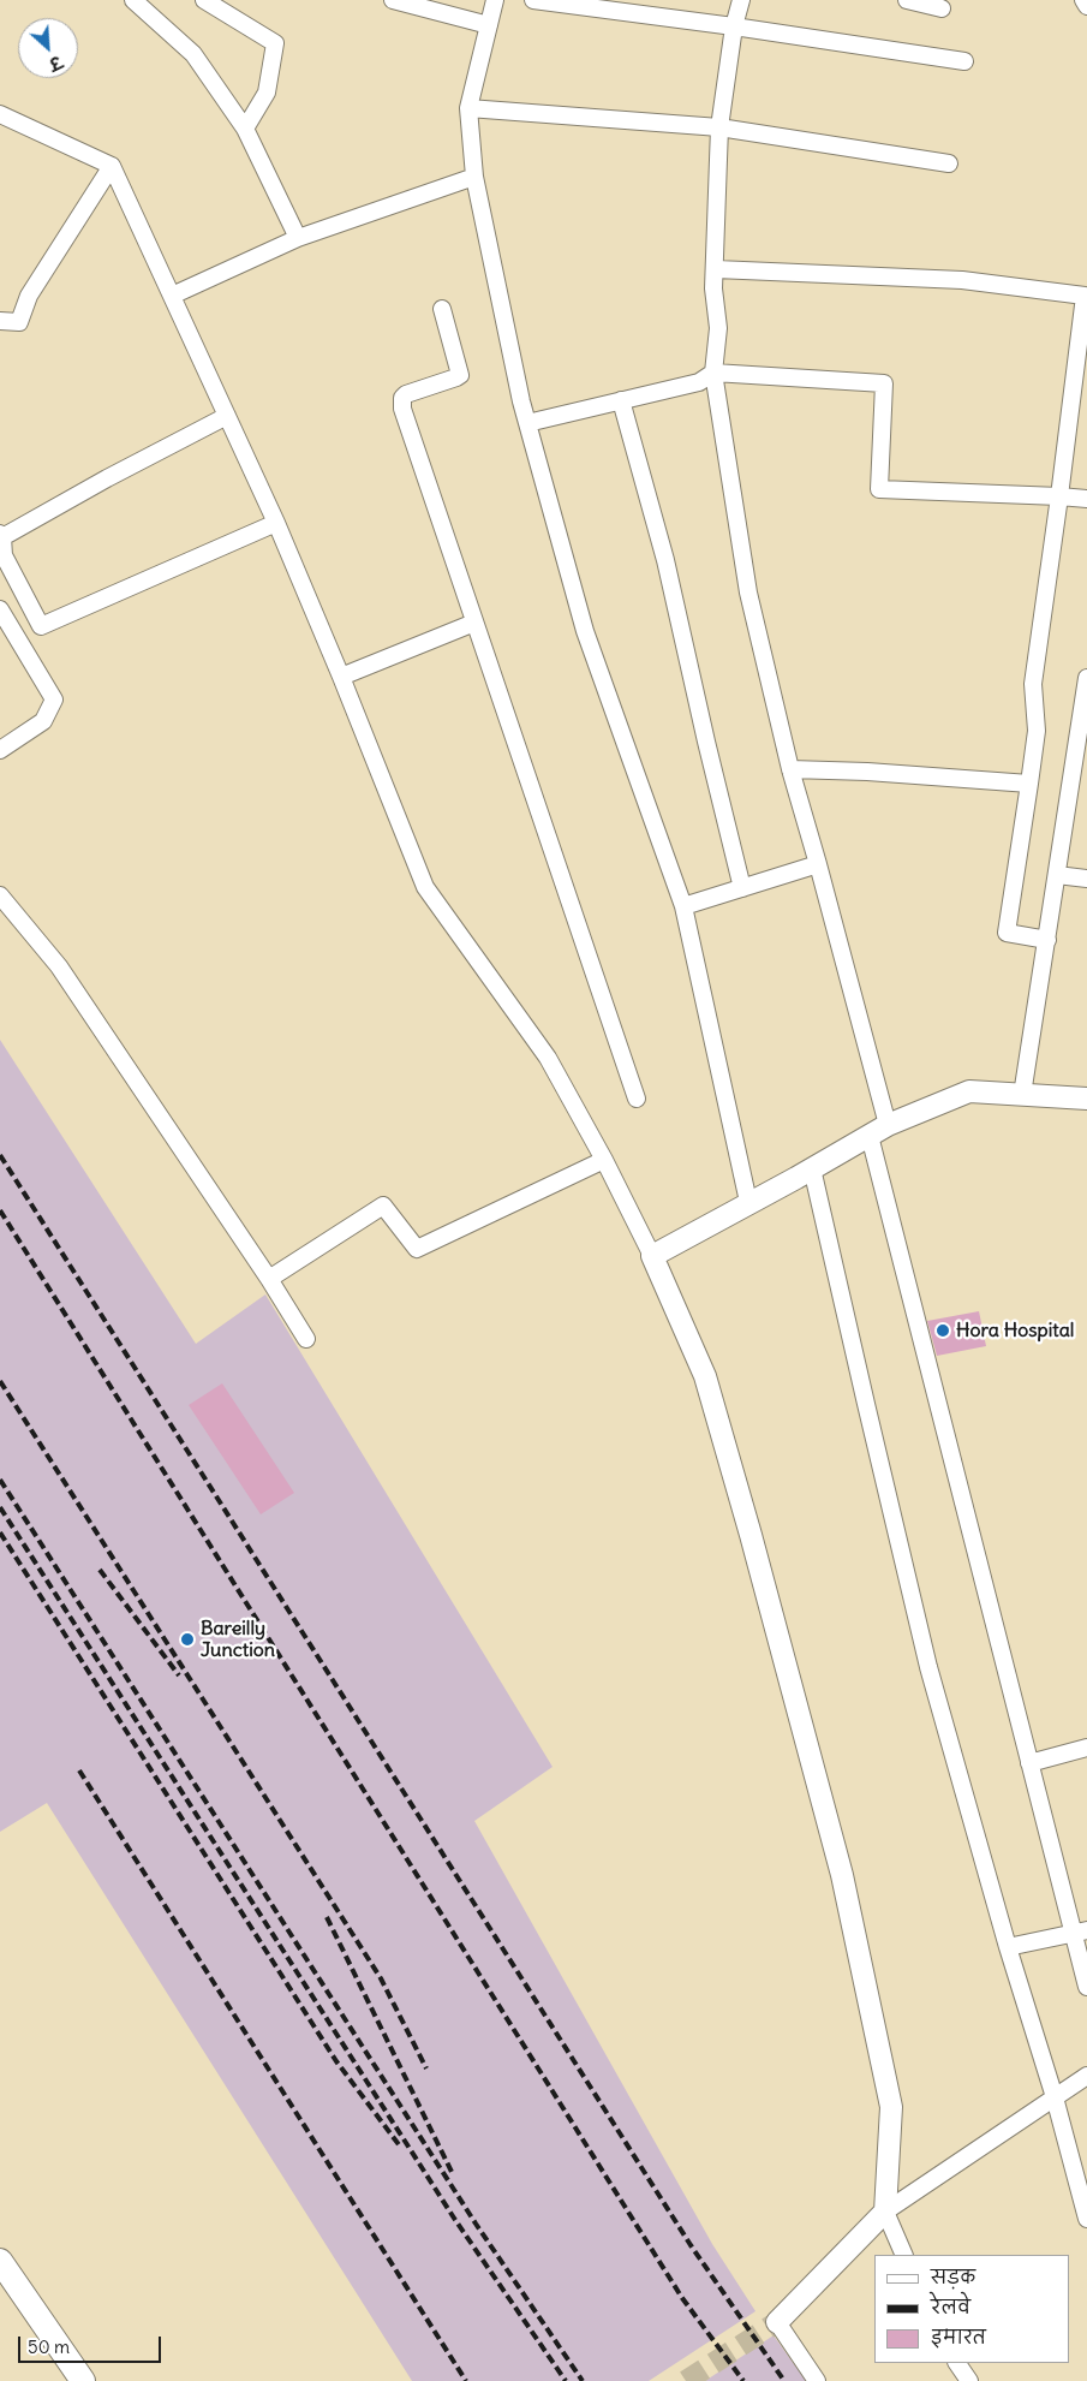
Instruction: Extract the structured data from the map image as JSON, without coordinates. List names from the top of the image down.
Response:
{
  "places": ["Hora Hospital", "Bareilly Junction"],
  "legend": ["सड़क", "रेलवे", "इमारत"],
  "scale_bar": "50 m",
  "north": "bottom right"
}
